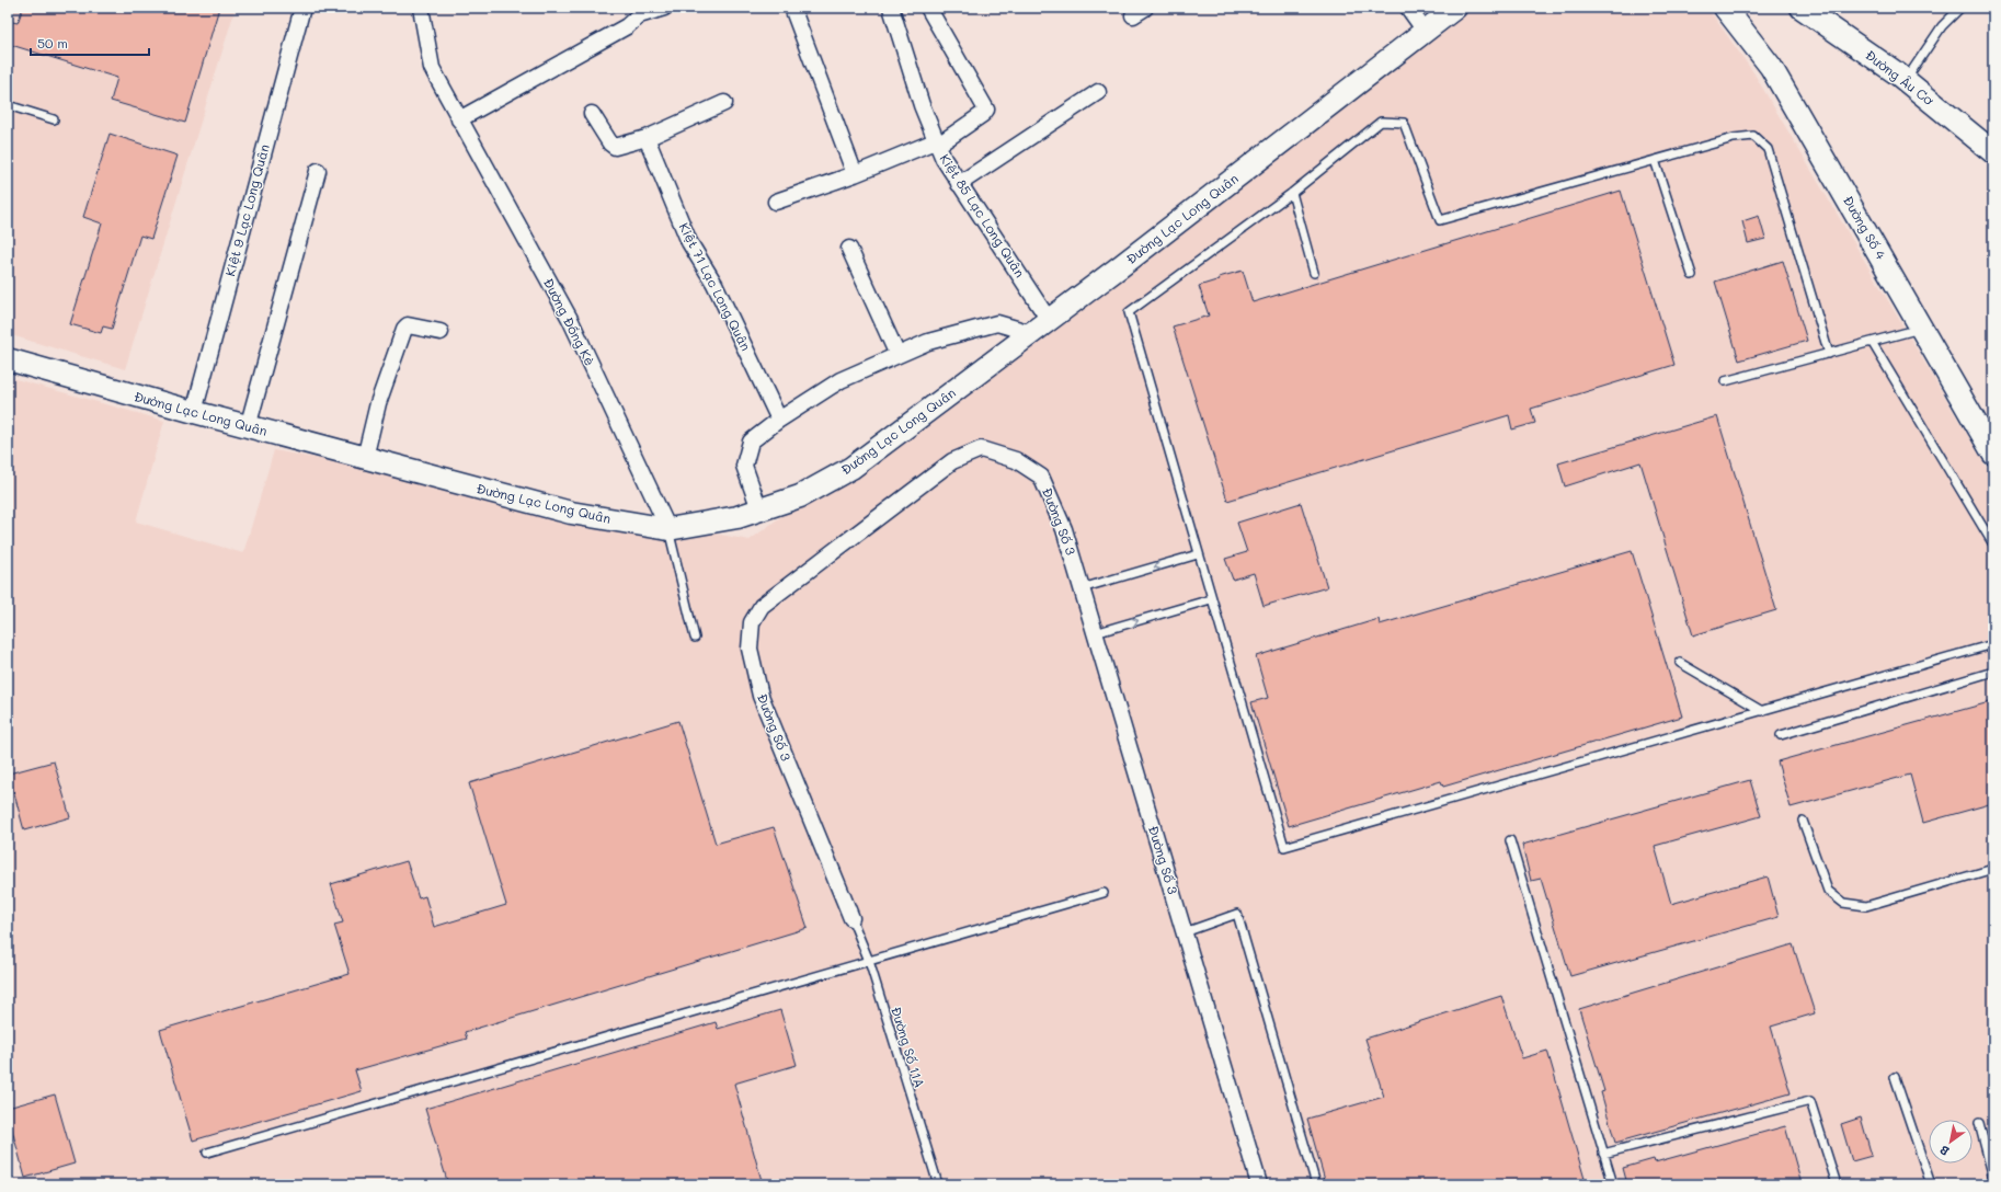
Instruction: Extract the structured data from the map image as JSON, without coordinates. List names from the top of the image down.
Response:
{
  "streets": {
    "street": [
      "Đường Âu Cơ",
      "Kiệt 9 Lạc Long Quân",
      "Kiệt 85 Lạc Long Quân",
      "Đường Lạc Long Quân",
      "Đường Số 4",
      "Kiệt 71 Lạc Long Quân",
      "Đường Đồng Kè",
      "Đường Số 3"
    ],
    "lane": ["Đường Số 11A"]
  },
  "crossings": [
    ["Kiệt 9 Lạc Long Quân", "Đường Lạc Long Quân"],
    ["Kiệt 85 Lạc Long Quân", "Đường Lạc Long Quân"],
    ["Đường Lạc Long Quân", "Đường Đồng Kè"],
    ["Đường Số 3", "Đường Số 11A"]
  ],
  "scale_bar": "50 m",
  "north": "bottom left"
}
